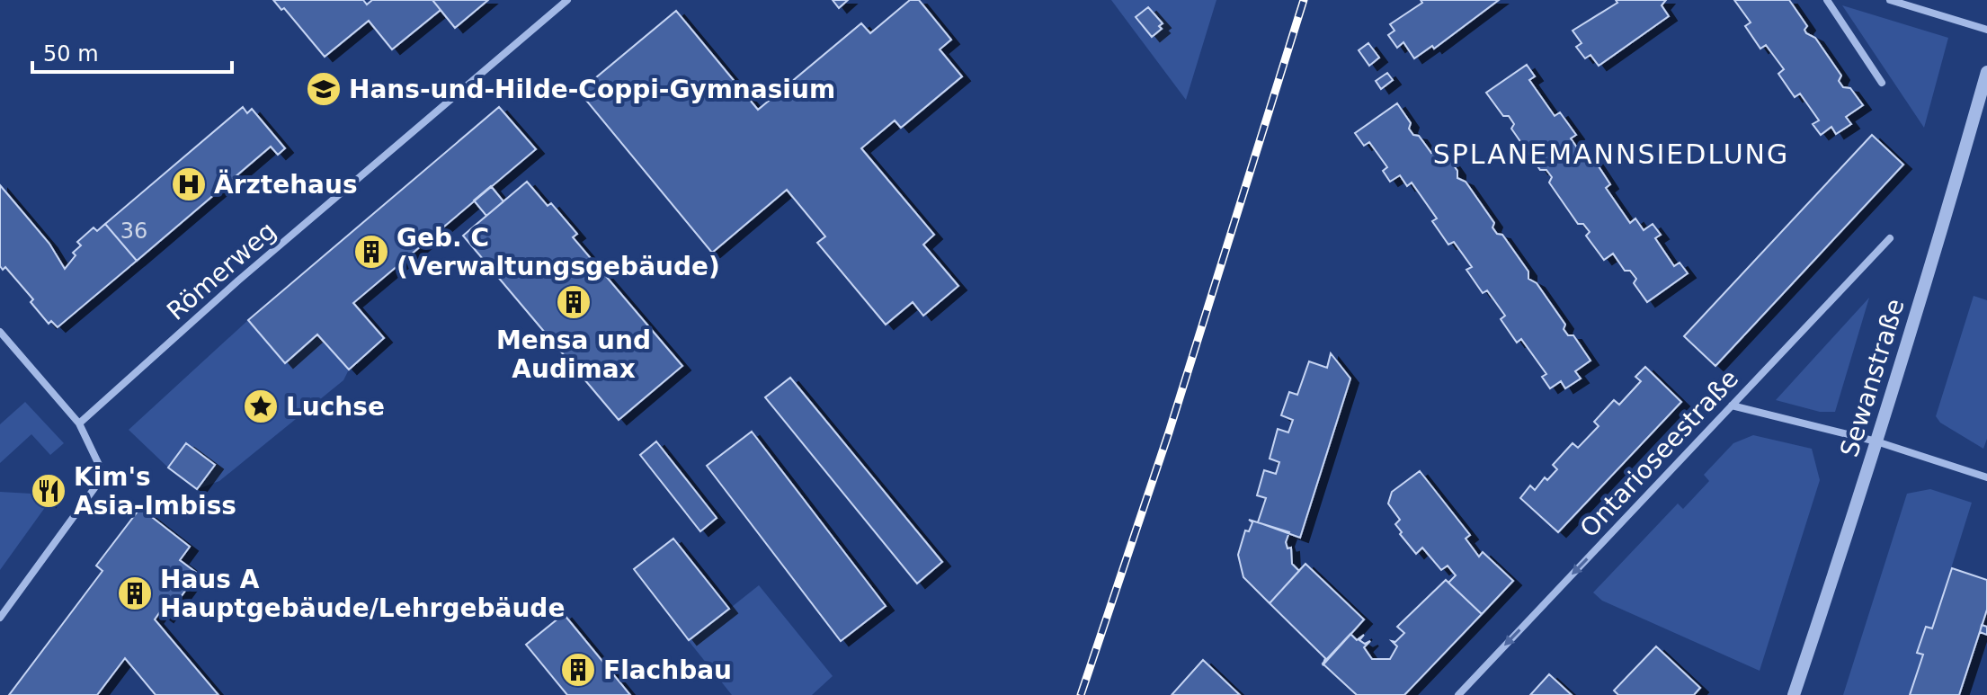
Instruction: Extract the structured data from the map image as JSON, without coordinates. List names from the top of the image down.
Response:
{
  "streets": {
    "street": ["Römerweg", "Sewanstraße", "Ontarioseestraße"]
  },
  "one_way": ["Ontarioseestraße"],
  "districts": ["SPLANEMANNSIEDLUNG"],
  "places": {
    "school or university": ["Hans-und-Hilde-Coppi-Gymnasium"],
    "hospital": ["Ärztehaus"],
    "building": [
      "Geb. C (Verwaltungsgebäude)",
      "Mensa und Audimax",
      "Haus A Hauptgebäude/Lehrgebäude",
      "Flachbau"
    ],
    "place": ["Luchse"],
    "restaurant": ["Kim's Asia-Imbiss"]
  },
  "house_numbers": ["36"],
  "scale_bar": "50 m"
}
